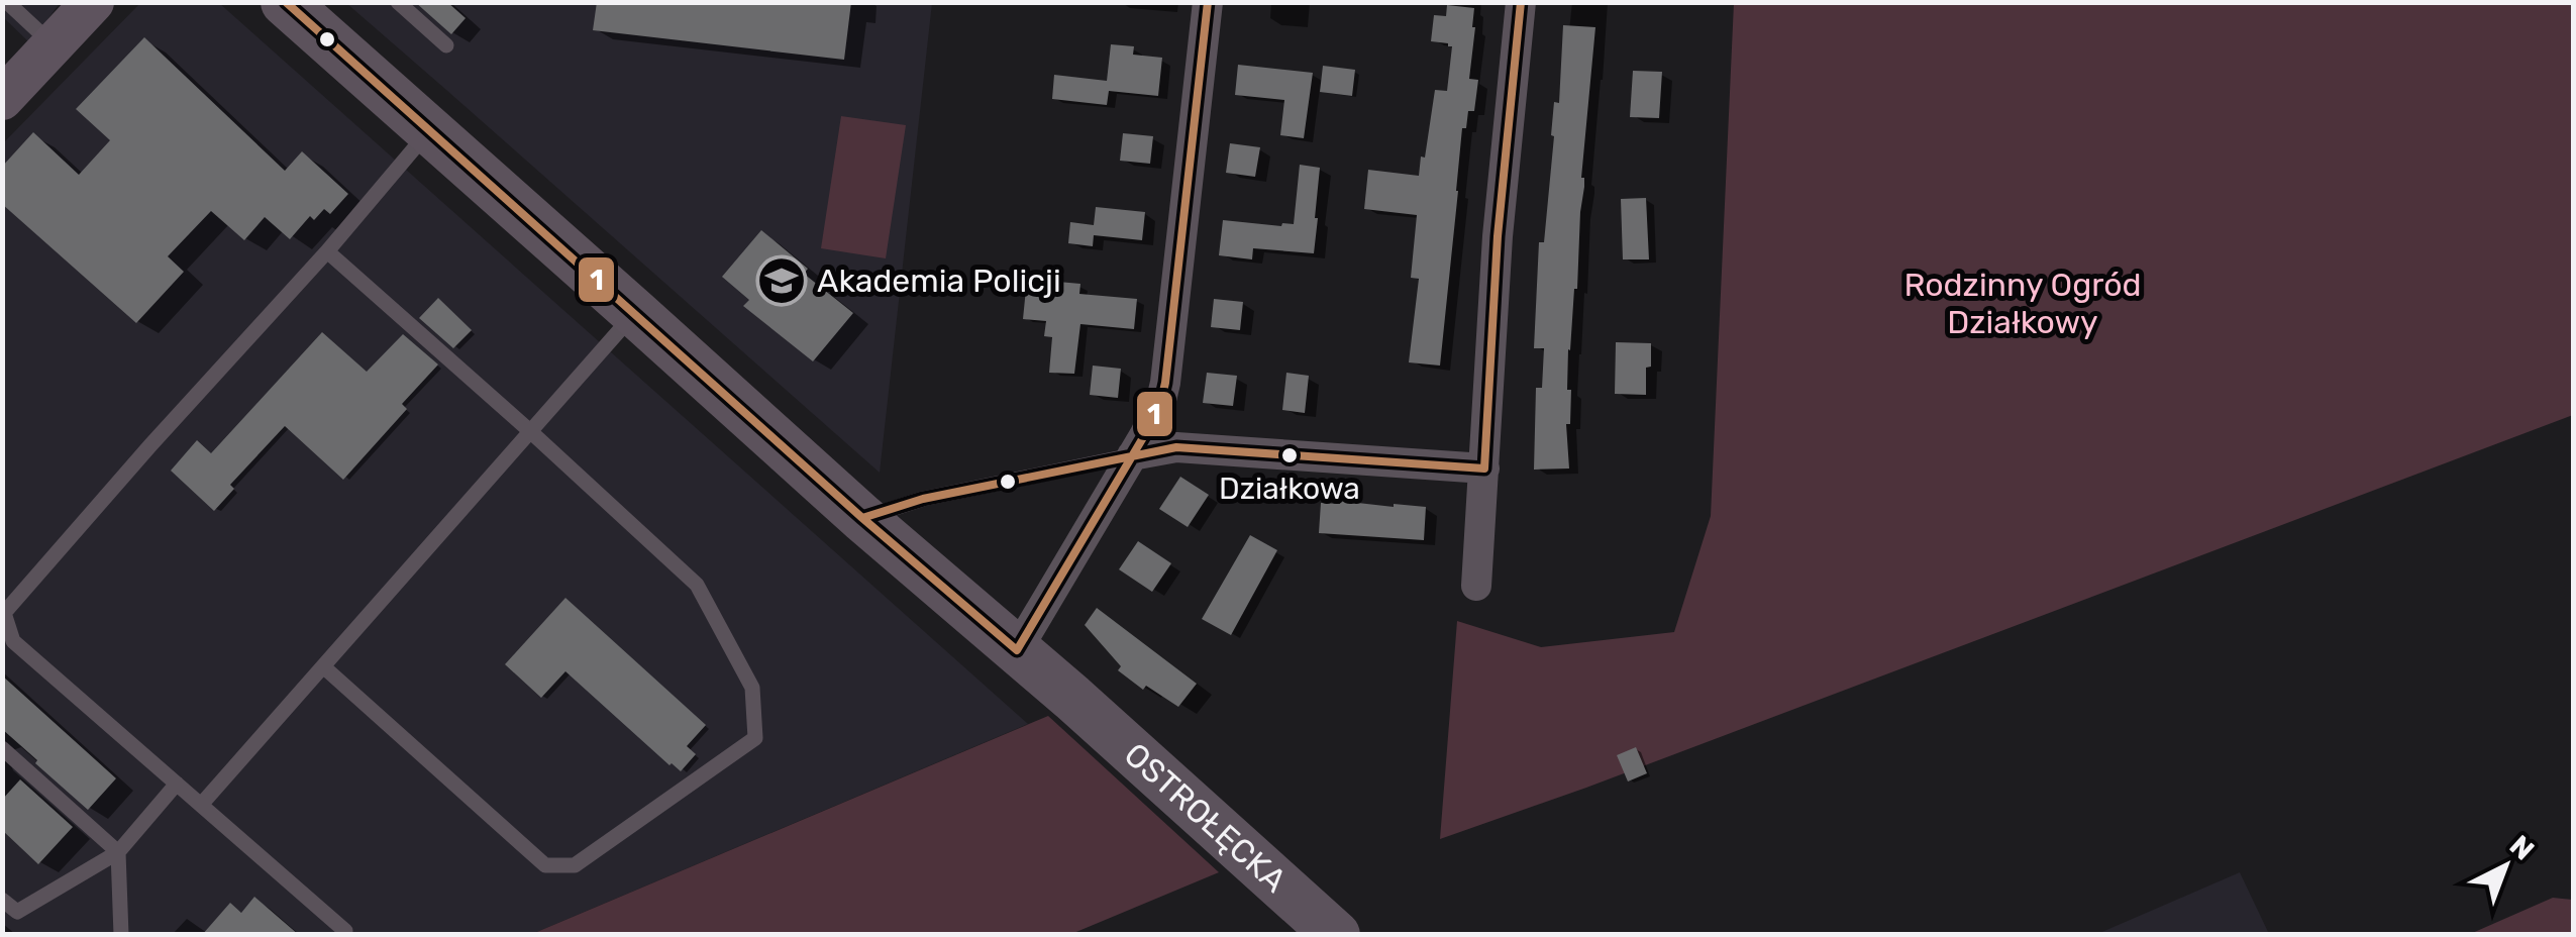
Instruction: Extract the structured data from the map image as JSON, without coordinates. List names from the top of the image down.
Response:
{
  "streets": {
    "main road": ["OSTROŁĘCKA"]
  },
  "parks": ["Rodzinny Ogród Działkowy"],
  "places": {
    "school or university": ["Akademia Policji"],
    "other": ["Działkowa"]
  },
  "lines": ["transit line 1"],
  "north": "top right"
}
